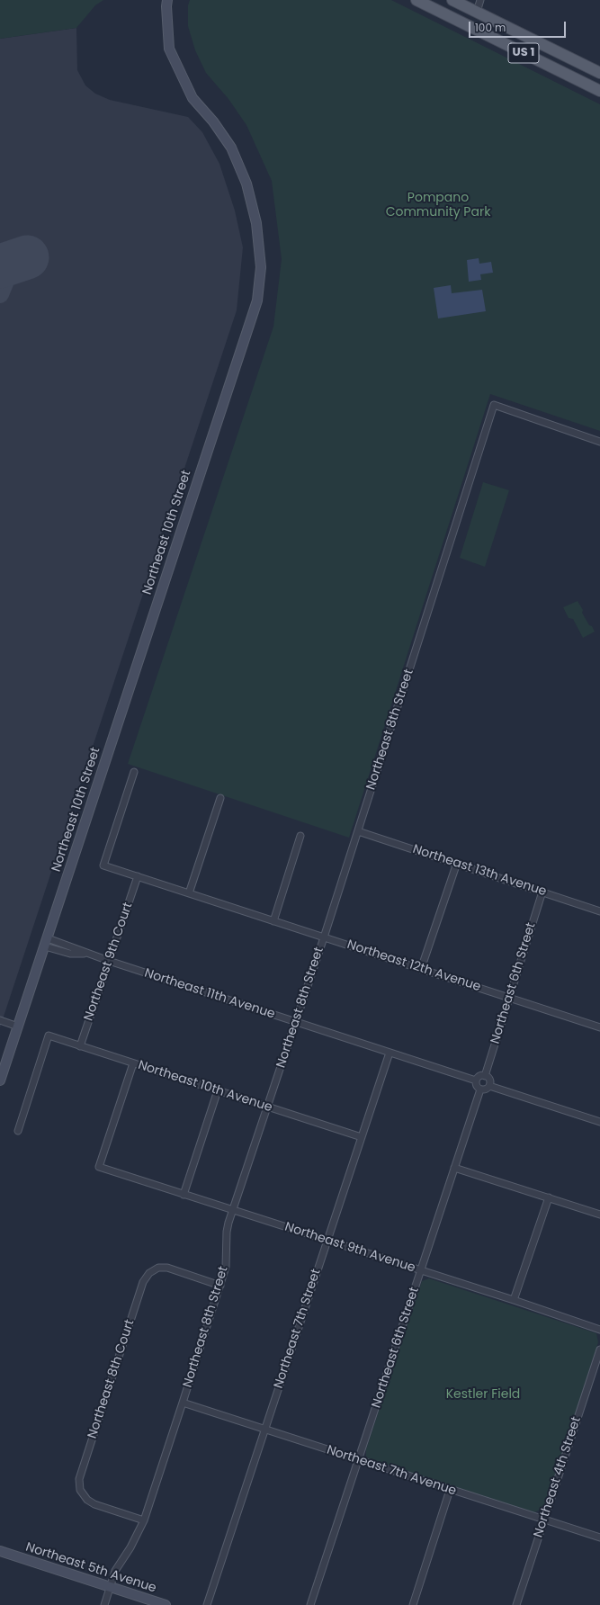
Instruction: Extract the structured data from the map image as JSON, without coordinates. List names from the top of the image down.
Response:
{
  "streets": {
    "main road": ["US 1"],
    "street": [
      "Northeast 10th Street",
      "Northeast 8th Street",
      "Northeast 13th Avenue",
      "Northeast 9th Court",
      "Northeast 12th Avenue",
      "Northeast 6th Street",
      "Northeast 11th Avenue",
      "Northeast 10th Avenue",
      "Northeast 9th Avenue",
      "Northeast 7th Street",
      "Northeast 8th Court",
      "Northeast 7th Avenue",
      "Northeast 4th Street",
      "Northeast 5th Avenue"
    ]
  },
  "crossings": [
    ["Northeast 10th Street", "Northeast 11th Avenue"],
    ["Northeast 8th Street", "Northeast 13th Avenue"],
    ["Northeast 8th Street", "Northeast 12th Avenue"],
    ["Northeast 8th Street", "Northeast 11th Avenue"],
    ["Northeast 8th Street", "Northeast 10th Avenue"],
    ["Northeast 8th Street", "Northeast 9th Avenue"],
    ["Northeast 8th Street", "Northeast 8th Court"],
    ["Northeast 8th Street", "Northeast 7th Avenue"],
    ["Northeast 8th Street", "Northeast 5th Avenue"],
    ["Northeast 13th Avenue", "Northeast 6th Street"],
    ["Northeast 9th Court", "Northeast 12th Avenue"],
    ["Northeast 9th Court", "Northeast 11th Avenue"],
    ["Northeast 9th Court", "Northeast 10th Avenue"],
    ["Northeast 12th Avenue", "Northeast 6th Street"],
    ["Northeast 6th Street", "Northeast 11th Avenue"],
    ["Northeast 6th Street", "Northeast 9th Avenue"],
    ["Northeast 6th Street", "Northeast 7th Avenue"],
    ["Northeast 11th Avenue", "Northeast 7th Street"],
    ["Northeast 10th Avenue", "Northeast 9th Avenue"],
    ["Northeast 10th Avenue", "Northeast 7th Street"],
    ["Northeast 9th Avenue", "Northeast 7th Street"],
    ["Northeast 7th Street", "Northeast 7th Avenue"],
    ["Northeast 7th Avenue", "Northeast 4th Street"]
  ],
  "parks": ["Pompano Community Park", "Kestler Field"],
  "scale_bar": "100 m"
}
